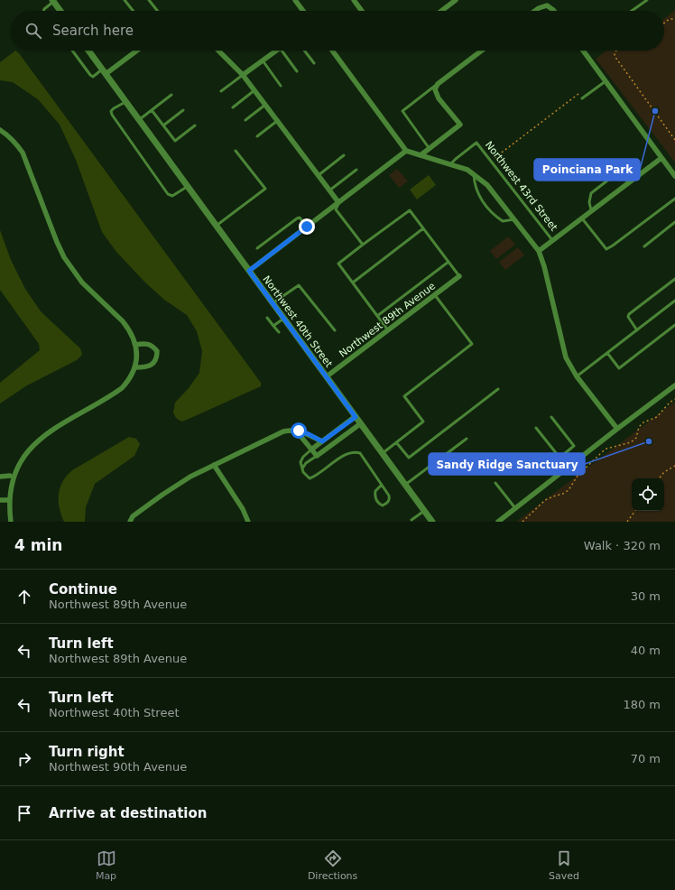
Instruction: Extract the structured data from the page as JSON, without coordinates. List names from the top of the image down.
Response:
{
  "streets": {
    "street": ["Northwest 89th Avenue", "Northwest 40th Street"],
    "lane": ["Northwest 43rd Street"]
  },
  "crossings": [
    ["Northwest 89th Avenue", "Northwest 40th Street"]
  ],
  "places": ["Poinciana Park", "Sandy Ridge Sanctuary"],
  "page": {
    "search": "Search here",
    "heading": ["4 min", "Walk · 320 m"],
    "list": [
      ["Continue", "Northwest 89th Avenue", "30 m"],
      ["Turn left", "Northwest 89th Avenue", "40 m"],
      ["Turn left", "Northwest 40th Street", "180 m"],
      ["Turn right", "Northwest 90th Avenue", "70 m"],
      "Arrive at destination"
    ],
    "nav": ["Map", "Directions", "Saved"]
  }
}
